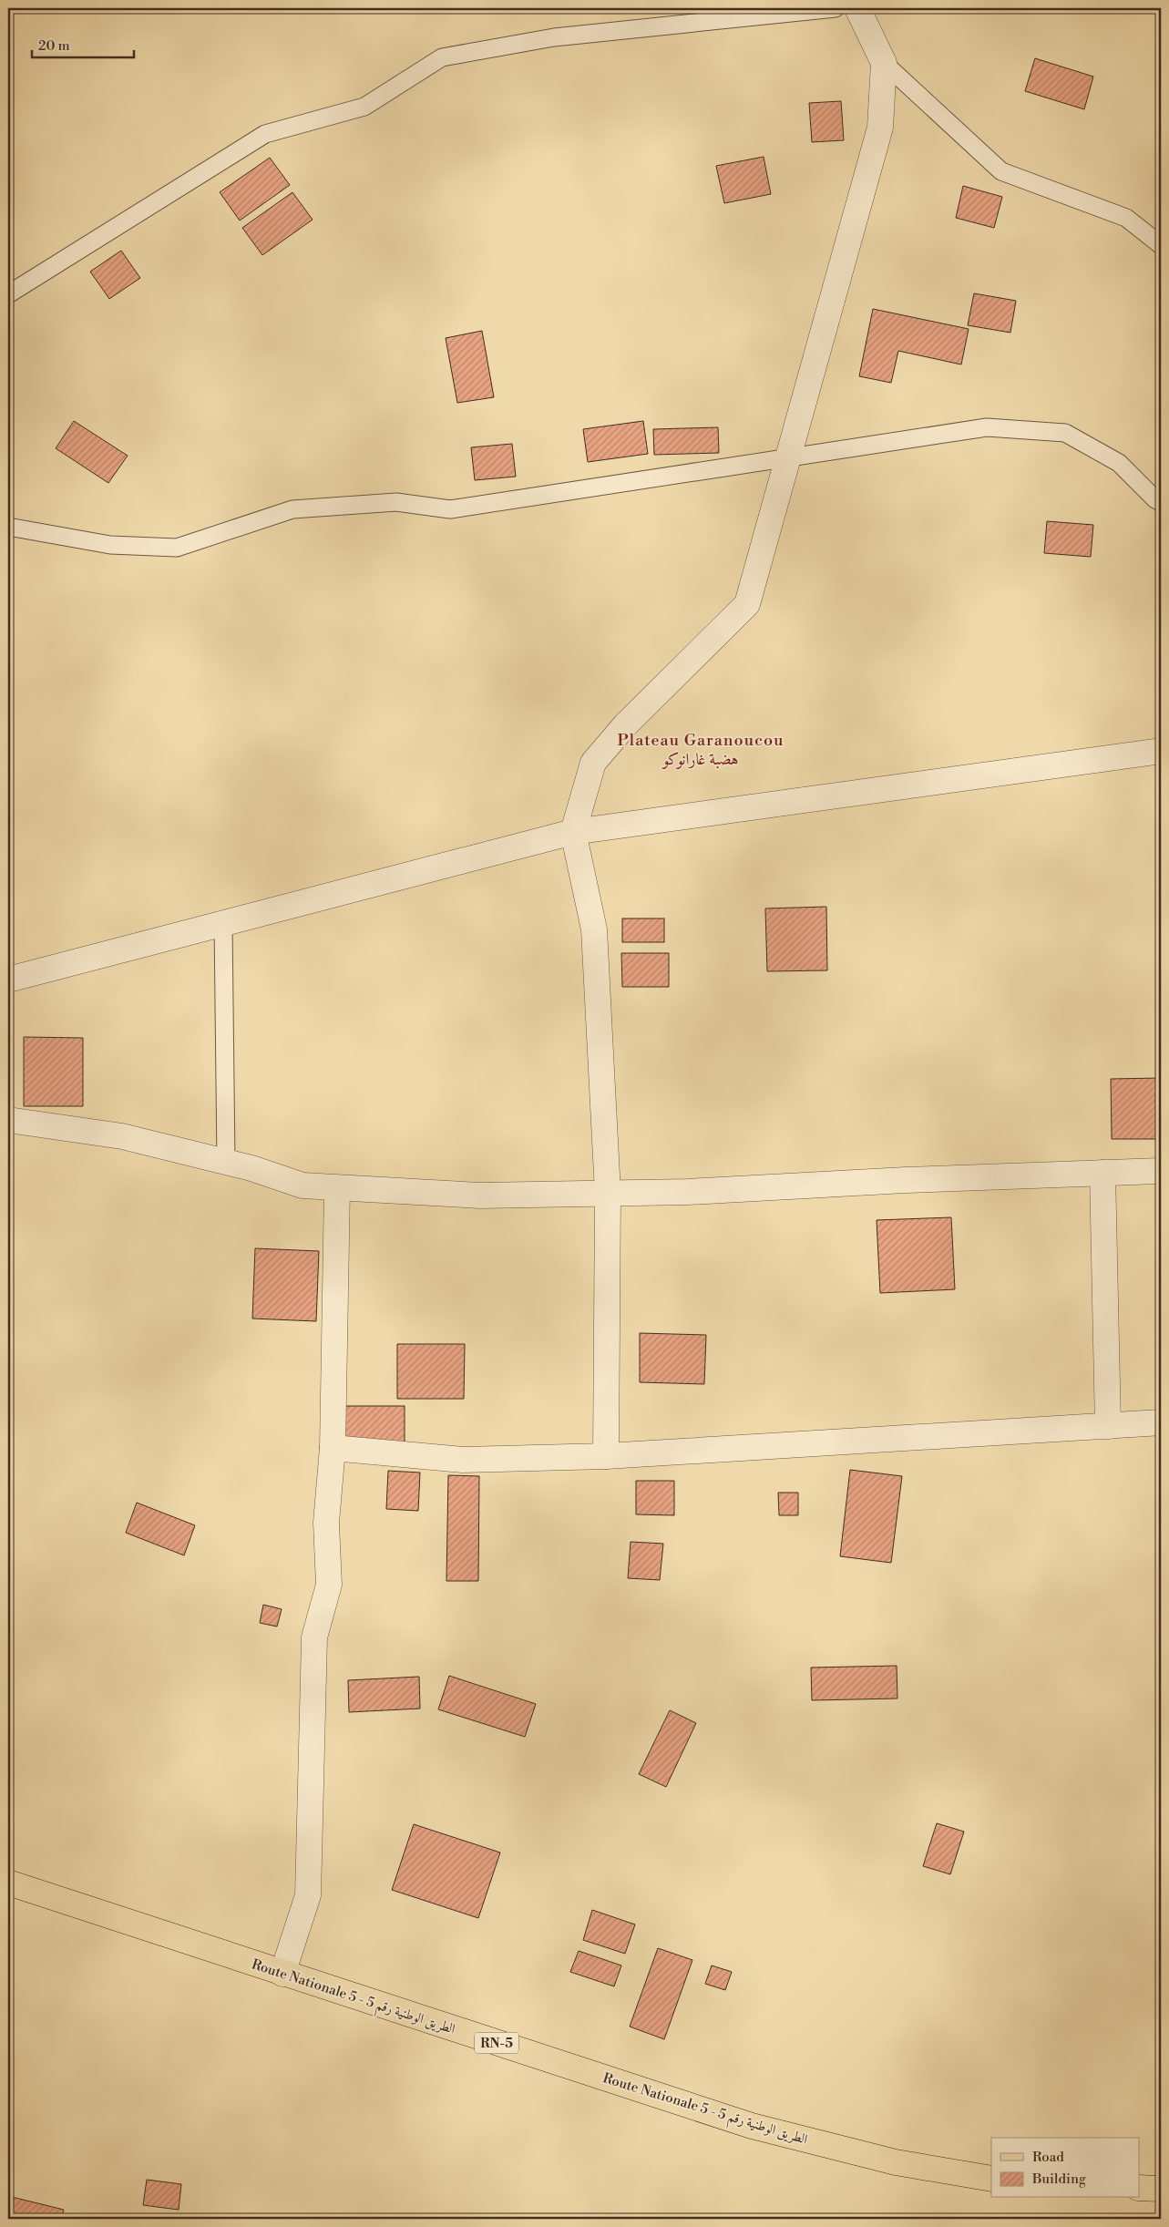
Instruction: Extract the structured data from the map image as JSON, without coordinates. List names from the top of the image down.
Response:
{
  "streets": {
    "main road": ["Route Nationale 5 - الطريق الوطنية رقم 5", "RN-5"]
  },
  "districts": ["Plateau Garanoucou هضبة غارانوكو"],
  "legend": ["Road", "Building"],
  "scale_bar": "20 m"
}
